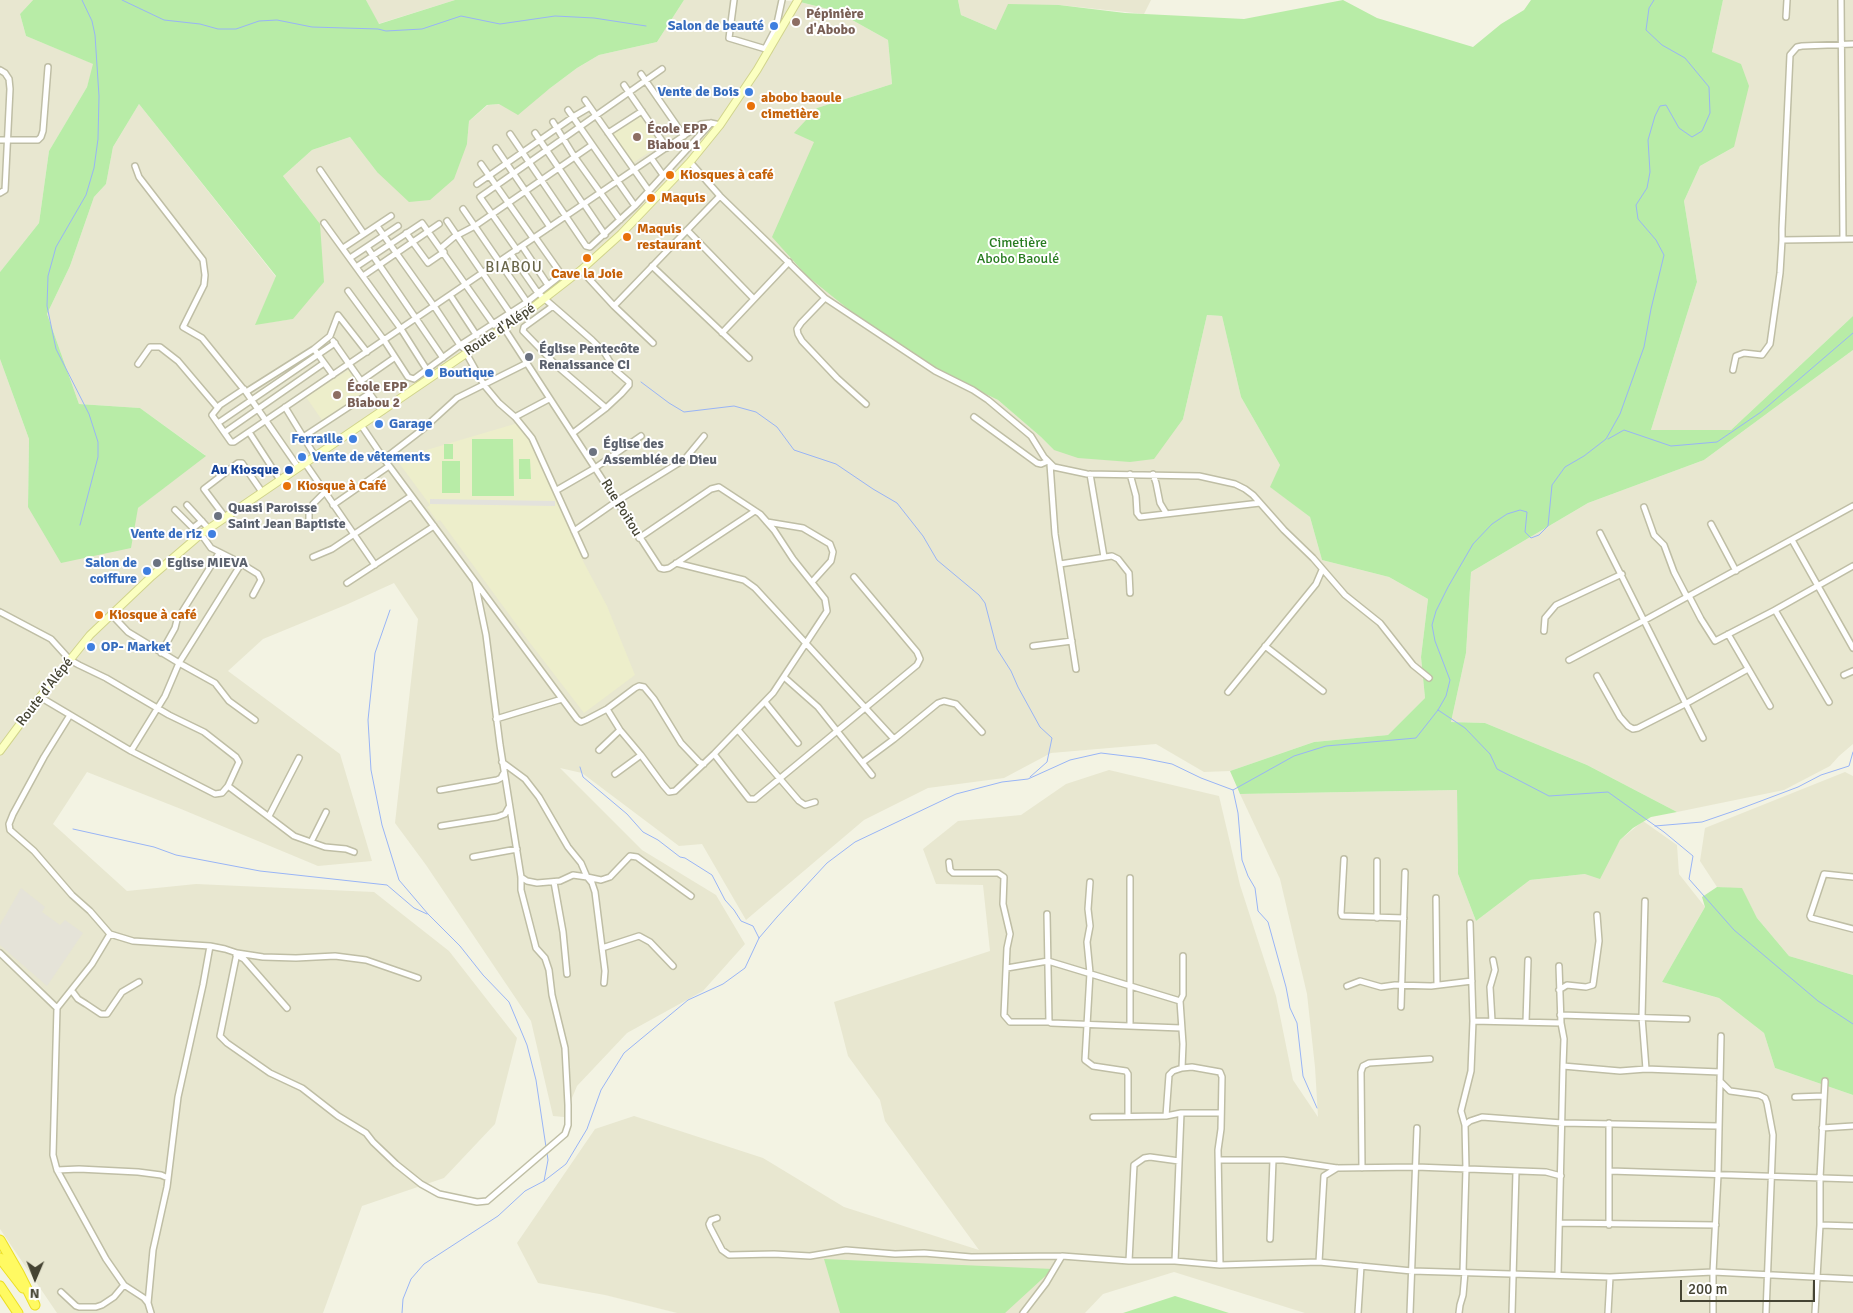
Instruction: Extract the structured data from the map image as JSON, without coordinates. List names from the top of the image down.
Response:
{
  "streets": {
    "main road": ["Route d'Alépé"],
    "street": ["Rue Poitou"]
  },
  "crossings": [
    ["Route d'Alépé", "Rue Poitou"]
  ],
  "districts": ["BIABOU"],
  "parks": ["Cimetière Abobo Baoulé"],
  "places": [
    "Pépinière d'Abobo",
    "Salon de beauté",
    "Vente de Bois",
    "abobo baoule cimetière",
    "École EPP Biabou 1",
    "Kiosques à café",
    "Maquis",
    "Maquis restaurant",
    "Cave la Joie",
    "Église Pentecôte Renaissance CI",
    "Boutique",
    "École EPP Biabou 2",
    "Garage",
    "Ferraille",
    "Église des Assemblée de Dieu",
    "Vente de vêtements",
    "Au Kiosque",
    "Kiosque à Café",
    "Quasi Paroisse Saint Jean Baptiste",
    "Vente de riz",
    "Eglise MIEVA",
    "Salon de coiffure",
    "Kiosque à café",
    "OP- Market"
  ],
  "scale_bar": "200 m",
  "north": "bottom"
}
